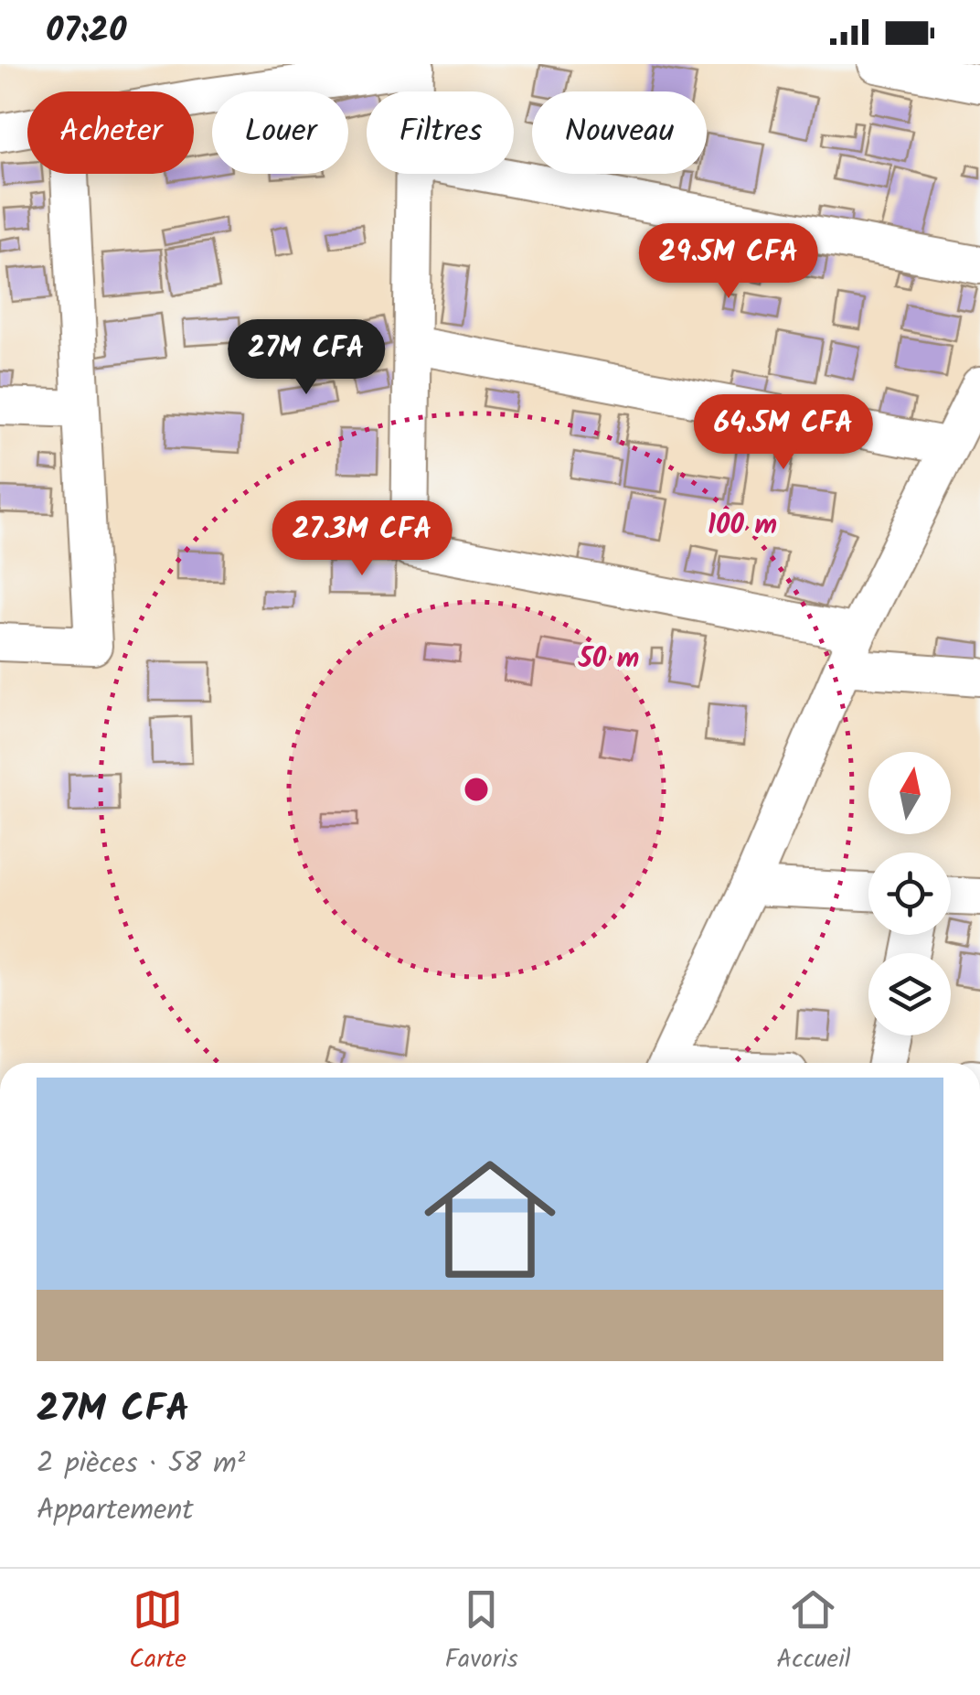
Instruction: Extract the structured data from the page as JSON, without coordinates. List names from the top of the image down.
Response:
{
  "north": "top",
  "page": {
    "status": "07:20",
    "chip": [
      "Acheter",
      "Louer",
      "Filtres",
      "Nouveau"
    ],
    "price": [
      "29.5M CFA",
      "27M CFA",
      "64.5M CFA",
      "27.3M CFA"
    ],
    "list": [
      {
        "name": "27M CFA",
        "note": "2 pièces · 58 m² · Appartement"
      }
    ],
    "tabs": ["Carte", "Favoris", "Accueil"]
  },
  "rings": ["100 m", "50 m"]
}
